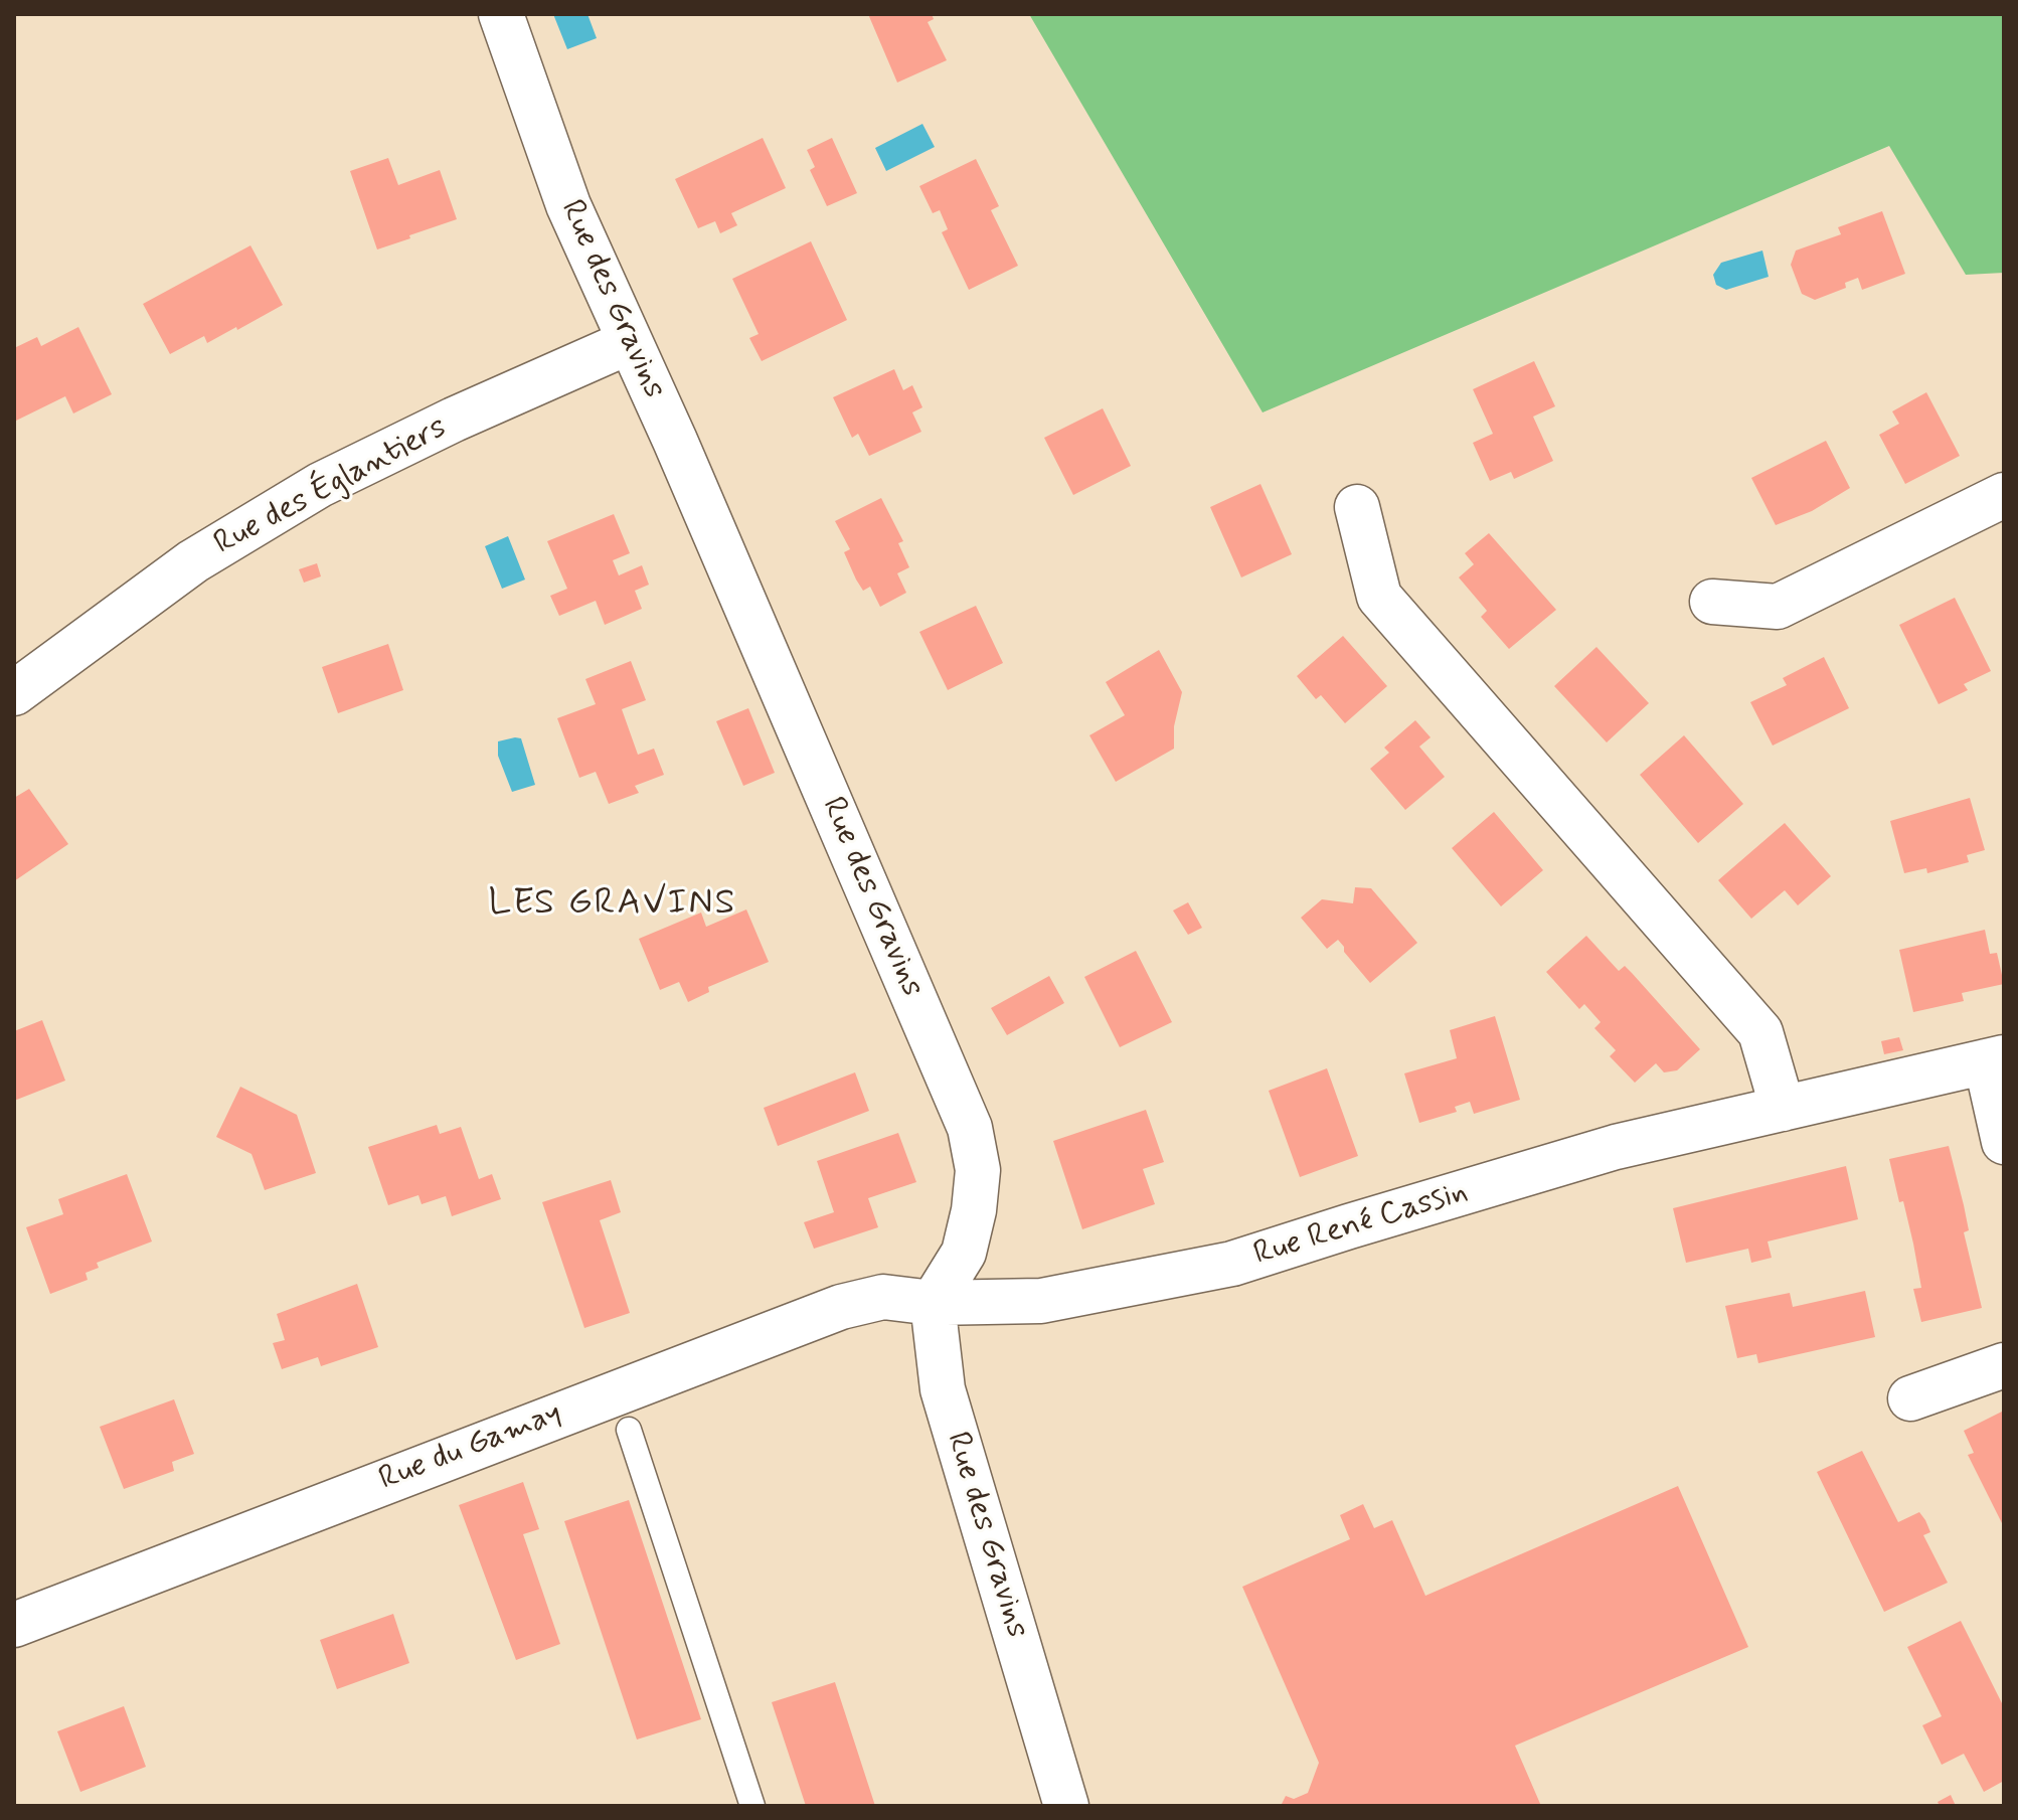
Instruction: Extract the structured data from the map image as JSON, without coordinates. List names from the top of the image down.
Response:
{
  "streets": {
    "street": [
      "Rue des Gravins",
      "Rue des Églantiers",
      "Rue René Cassin",
      "Rue du Gamay"
    ]
  },
  "crossings": [
    ["Rue des Gravins", "Rue des Églantiers"],
    ["Rue des Gravins", "Rue René Cassin"],
    ["Rue des Gravins", "Rue du Gamay"],
    ["Rue René Cassin", "Rue du Gamay"]
  ],
  "districts": ["LES GRAVINS"]
}
